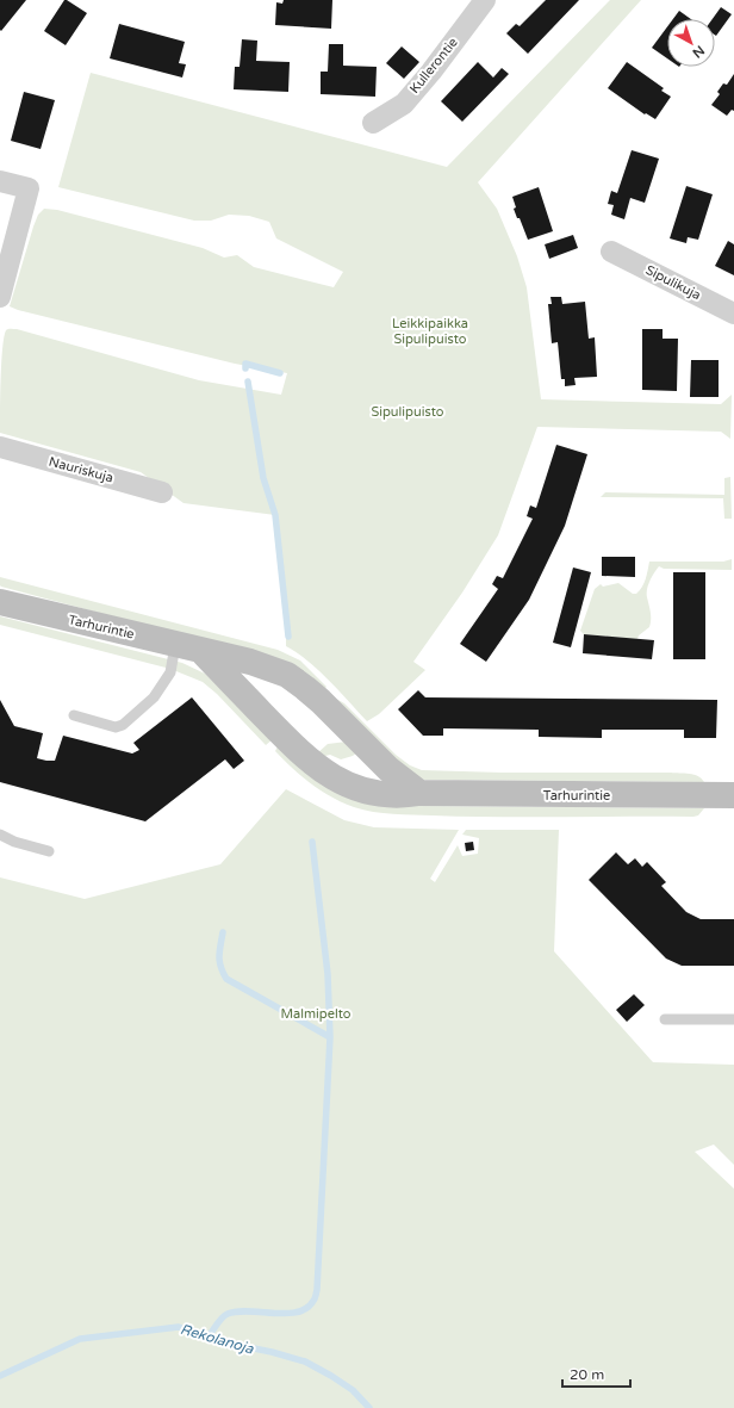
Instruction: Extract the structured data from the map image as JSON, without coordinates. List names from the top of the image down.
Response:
{
  "streets": {
    "street": [
      "Kullerontie",
      "Sipulikuja",
      "Nauriskuja",
      "Tarhurintie"
    ]
  },
  "water": ["Rekolanoja"],
  "parks": ["Leikkipaikka Sipulipuisto", "Sipulipuisto", "Malmipelto"],
  "scale_bar": "20 m",
  "north": "bottom right"
}
